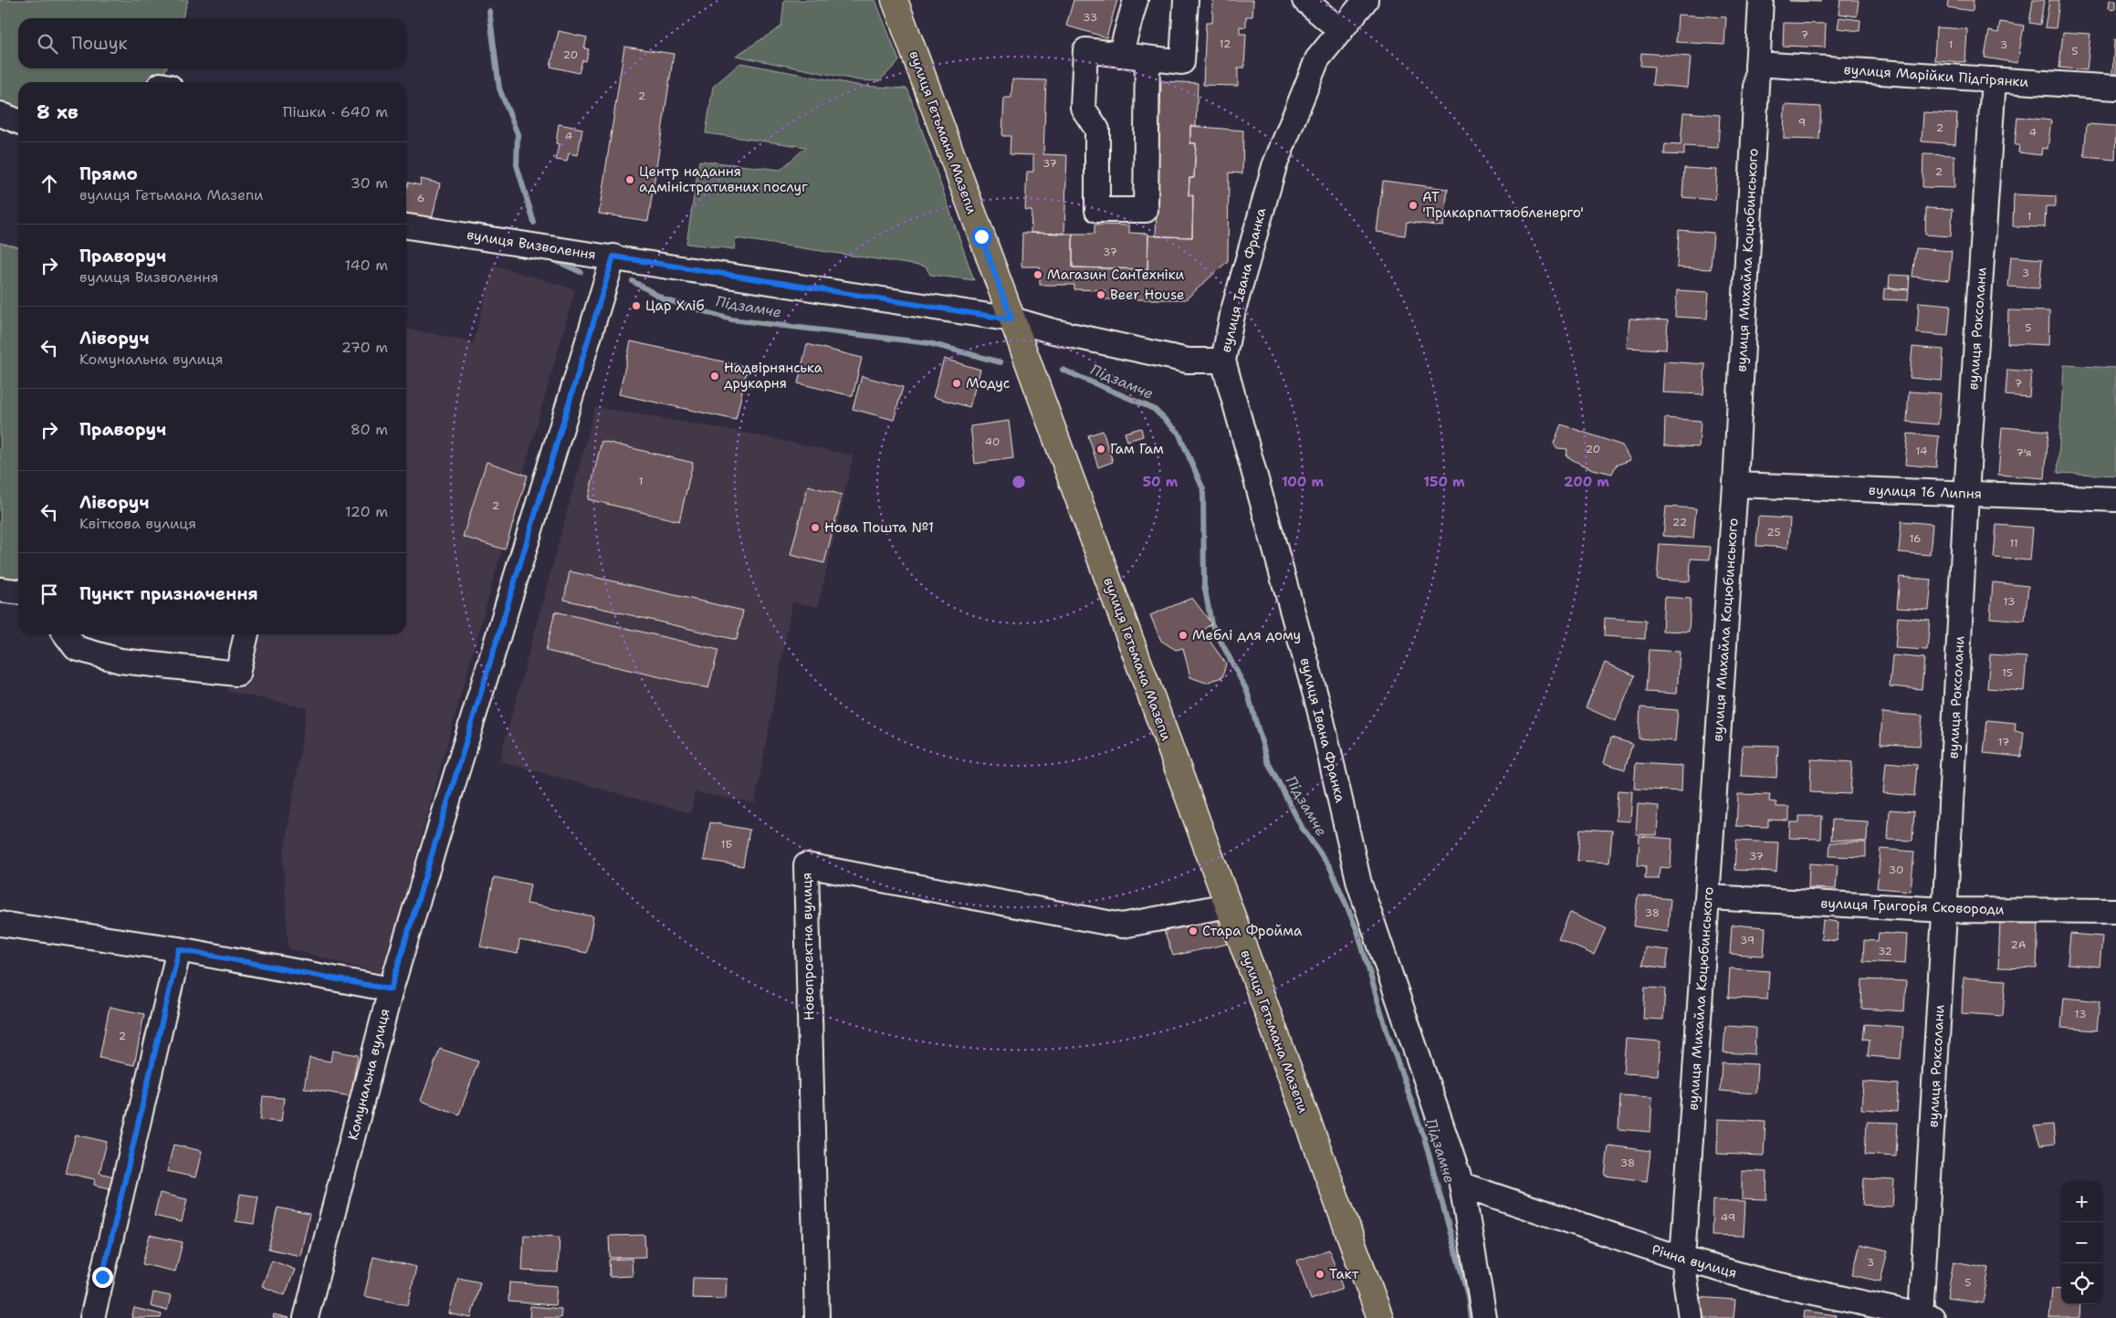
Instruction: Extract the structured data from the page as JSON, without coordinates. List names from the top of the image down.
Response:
{
  "streets": {
    "main road": ["вулиця Гетьмана Мазепи"],
    "street": [
      "вулиця Марійки Підгірянки",
      "вулиця Визволення",
      "вулиця Михайла Коцюбинського",
      "вулиця Івана Франка",
      "вулиця Роксолани",
      "вулиця 16 Липня",
      "вулиця Григорія Сковороди",
      "Новопроектна вулиця",
      "Комунальна вулиця",
      "Річна вулиця"
    ]
  },
  "crossings": [
    ["вулиця Марійки Підгірянки", "вулиця Михайла Коцюбинського"],
    ["вулиця Марійки Підгірянки", "вулиця Роксолани"],
    ["вулиця Гетьмана Мазепи", "вулиця Визволення"],
    ["вулиця Гетьмана Мазепи", "Новопроектна вулиця"],
    ["вулиця Визволення", "вулиця Івана Франка"],
    ["вулиця Визволення", "Комунальна вулиця"],
    ["вулиця Михайла Коцюбинського", "вулиця 16 Липня"],
    ["вулиця Михайла Коцюбинського", "вулиця Григорія Сковороди"],
    ["вулиця Михайла Коцюбинського", "Річна вулиця"],
    ["вулиця Івана Франка", "Річна вулиця"],
    ["вулиця Роксолани", "вулиця 16 Липня"],
    ["вулиця Роксолани", "вулиця Григорія Сковороди"],
    ["вулиця Роксолани", "Річна вулиця"]
  ],
  "water": ["Підзамче"],
  "places": [
    "Центр надання адміністративних послуг",
    "АТ 'Прикарпаттяобленерго'",
    "Магазин СанТехніки",
    "Beer House",
    "Цар Хліб",
    "Надвірнянська друкарня",
    "Модус",
    "Гам Гам",
    "Нова Пошта №1",
    "Меблі для дому",
    "Стара Фройма",
    "Такт"
  ],
  "house_numbers": [
    "33",
    "7",
    "12",
    "1",
    "3",
    "5",
    "20",
    "2",
    "9",
    "2",
    "4",
    "4",
    "37",
    "2",
    "6",
    "1",
    "37",
    "3",
    "5",
    "7",
    "40",
    "20",
    "14",
    "7'я",
    "1",
    "2",
    "22",
    "25",
    "16",
    "11",
    "13",
    "15",
    "17",
    "1Б",
    "37",
    "30",
    "38",
    "39",
    "2А",
    "32",
    "13",
    "2",
    "38",
    "49",
    "3",
    "5"
  ],
  "page": {
    "search": "Пошук",
    "heading": ["8 хв", "Пішки · 640 m"],
    "list": [
      ["Прямо", "вулиця Гетьмана Мазепи", "30 m"],
      ["Праворуч", "вулиця Визволення", "140 m"],
      ["Ліворуч", "Комунальна вулиця", "270 m"],
      ["Праворуч", "80 m"],
      ["Ліворуч", "Квіткова вулиця", "120 m"],
      "Пункт призначення"
    ],
    "map_buttons": ["+", "−"]
  },
  "rings": [
    "50 m",
    "100 m",
    "150 m",
    "200 m"
  ]
}
